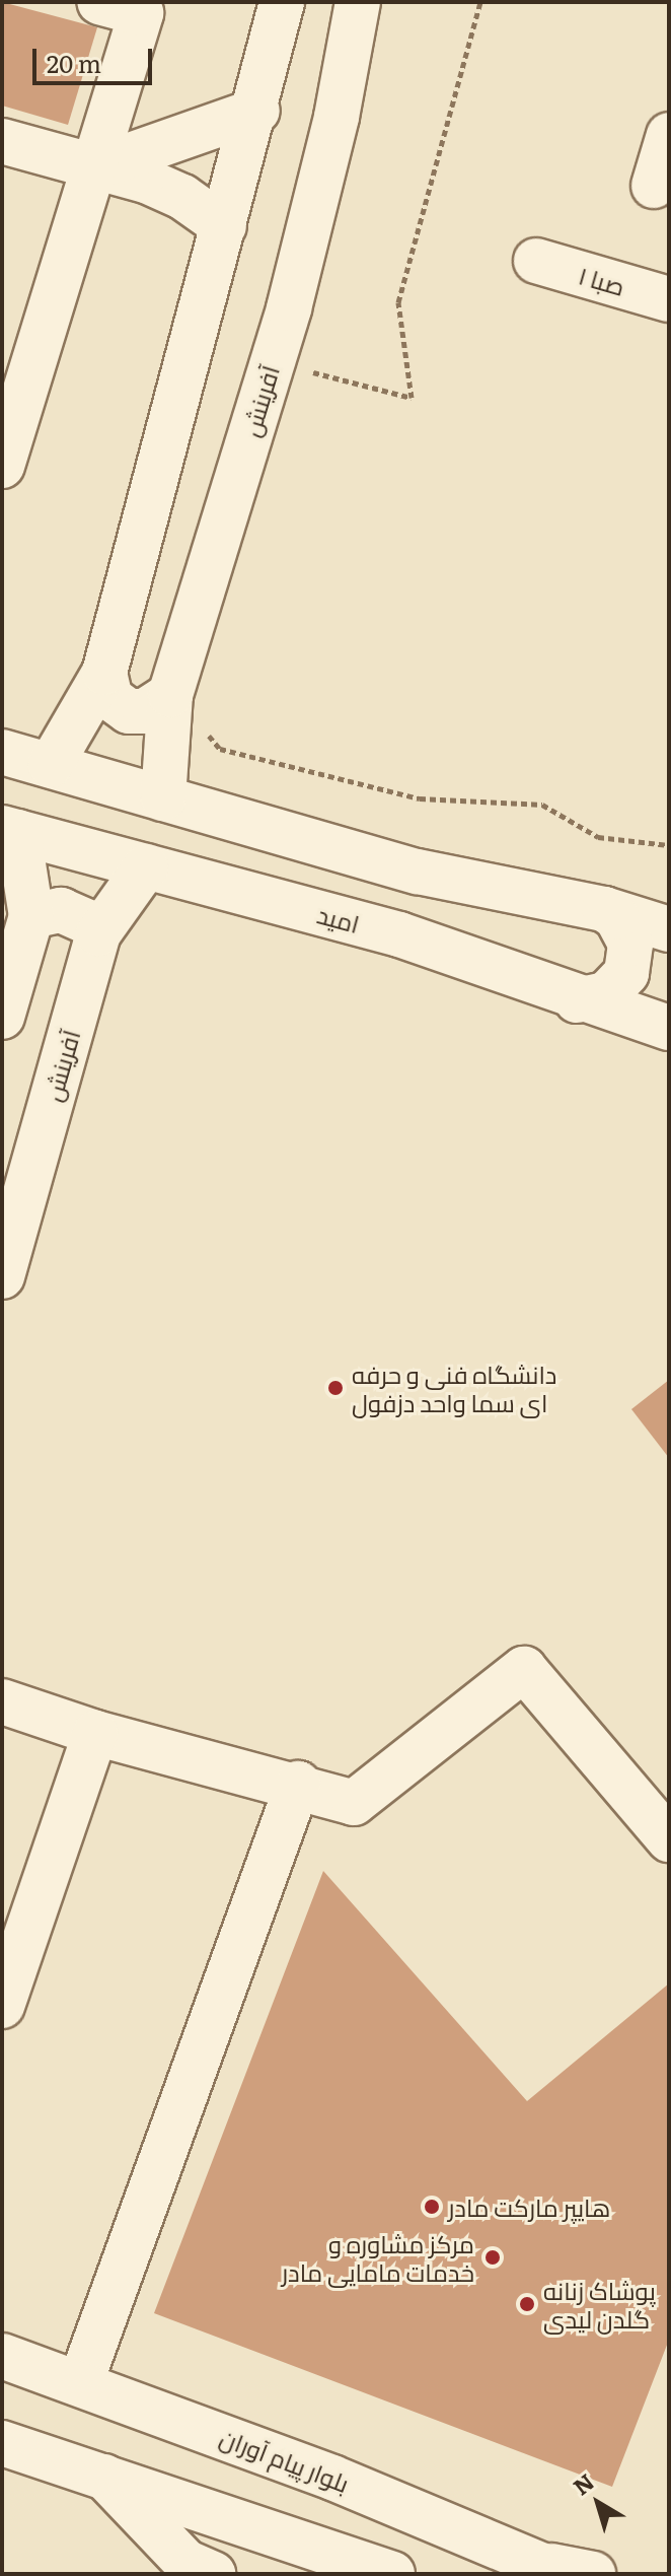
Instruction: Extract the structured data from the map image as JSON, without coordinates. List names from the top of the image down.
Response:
{
  "streets": {
    "main road": [
      "صبا ۱",
      "آفرینش",
      "امید",
      "بلوار پیام آوران"
    ]
  },
  "crossings": [
    ["آفرینش", "امید"]
  ],
  "places": [
    "دانشگاه فنی و حرفه ای سما واحد دزفول",
    "هایپر مارکت مادر",
    "مرکز مشاوره و خدمات مامایی مادر",
    "پوشاک‌ زنانه گلدن لیدی"
  ],
  "scale_bar": "20 m",
  "north": "top left"
}
